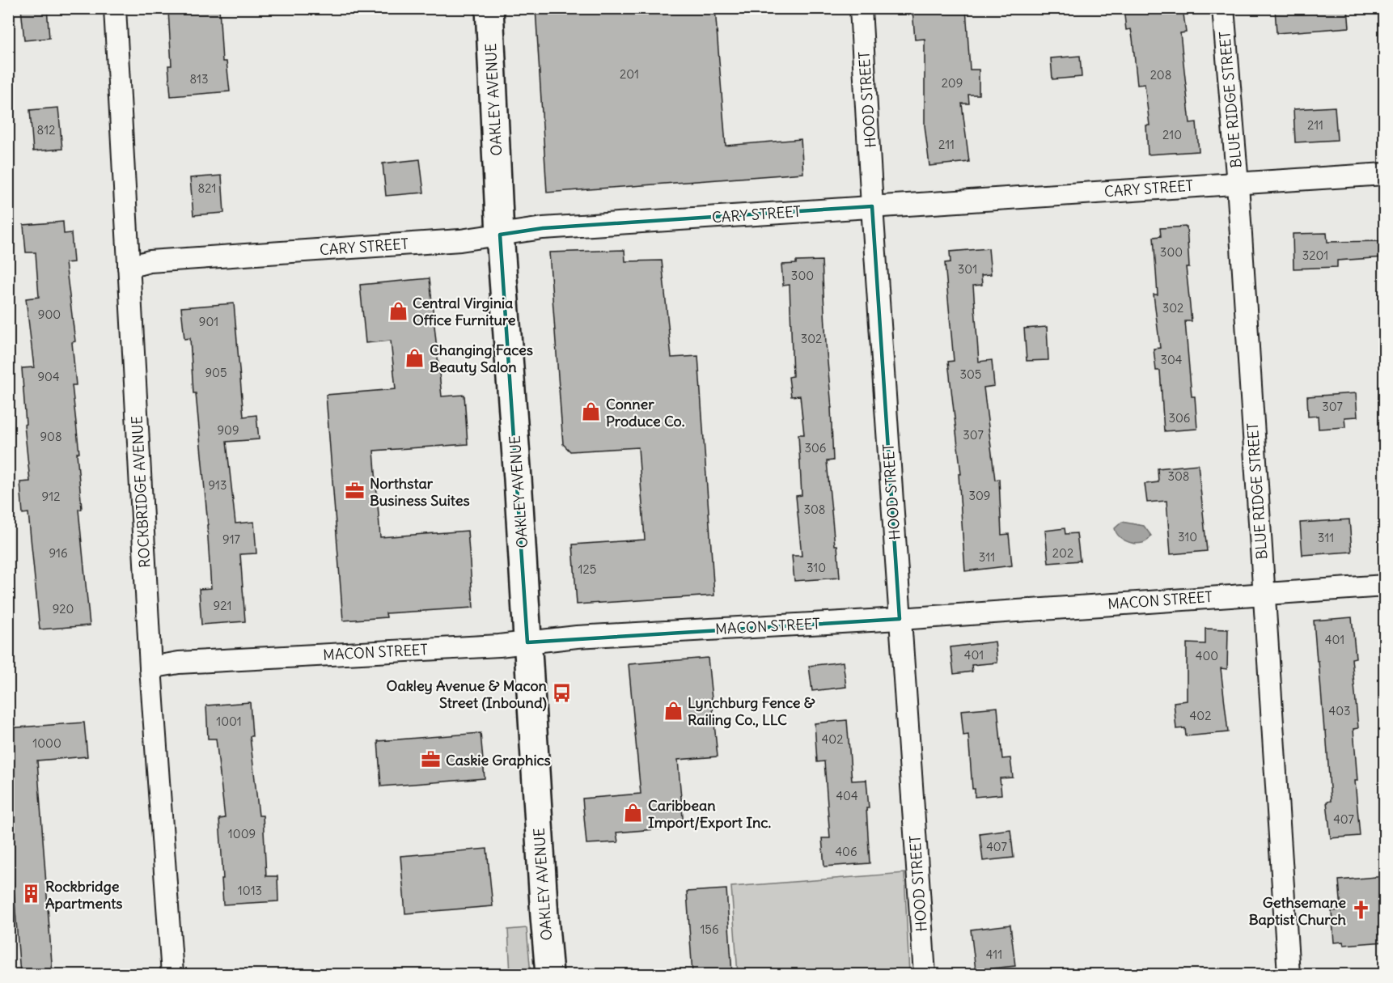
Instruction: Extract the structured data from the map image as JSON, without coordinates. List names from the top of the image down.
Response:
{
  "streets": {
    "main road": ["OAKLEY AVENUE"],
    "street": [
      "HOOD STREET",
      "BLUE RIDGE STREET",
      "CARY STREET",
      "ROCKBRIDGE AVENUE",
      "MACON STREET"
    ]
  },
  "crossings": [
    ["OAKLEY AVENUE", "CARY STREET"],
    ["OAKLEY AVENUE", "MACON STREET"],
    ["HOOD STREET", "CARY STREET"],
    ["HOOD STREET", "MACON STREET"],
    ["BLUE RIDGE STREET", "CARY STREET"],
    ["BLUE RIDGE STREET", "MACON STREET"],
    ["CARY STREET", "ROCKBRIDGE AVENUE"],
    ["ROCKBRIDGE AVENUE", "MACON STREET"]
  ],
  "places": {
    "shop": [
      "Central Virginia Office Furniture",
      "Changing Faces Beauty Salon",
      "Conner Produce Co.",
      "Lynchburg Fence & Railing Co., LLC",
      "Caribbean Import/Export Inc."
    ],
    "office": ["Northstar Business Suites", "Caskie Graphics"],
    "bus stop": ["Oakley Avenue & Macon Street (Inbound)"],
    "building": ["Rockbridge Apartments"],
    "church": ["Gethsemane Baptist Church"]
  },
  "house_numbers": [
    "201",
    "208",
    "813",
    "209",
    "211",
    "812",
    "210",
    "211",
    "821",
    "300",
    "3201",
    "301",
    "300",
    "302",
    "900",
    "901",
    "302",
    "304",
    "905",
    "305",
    "904",
    "307",
    "306",
    "909",
    "307",
    "908",
    "306",
    "308",
    "913",
    "309",
    "912",
    "308",
    "310",
    "311",
    "917",
    "916",
    "202",
    "311",
    "310",
    "125",
    "921",
    "920",
    "401",
    "401",
    "400",
    "403",
    "402",
    "1001",
    "402",
    "1000",
    "404",
    "407",
    "1009",
    "407",
    "406",
    "1013",
    "156",
    "411"
  ]
}
